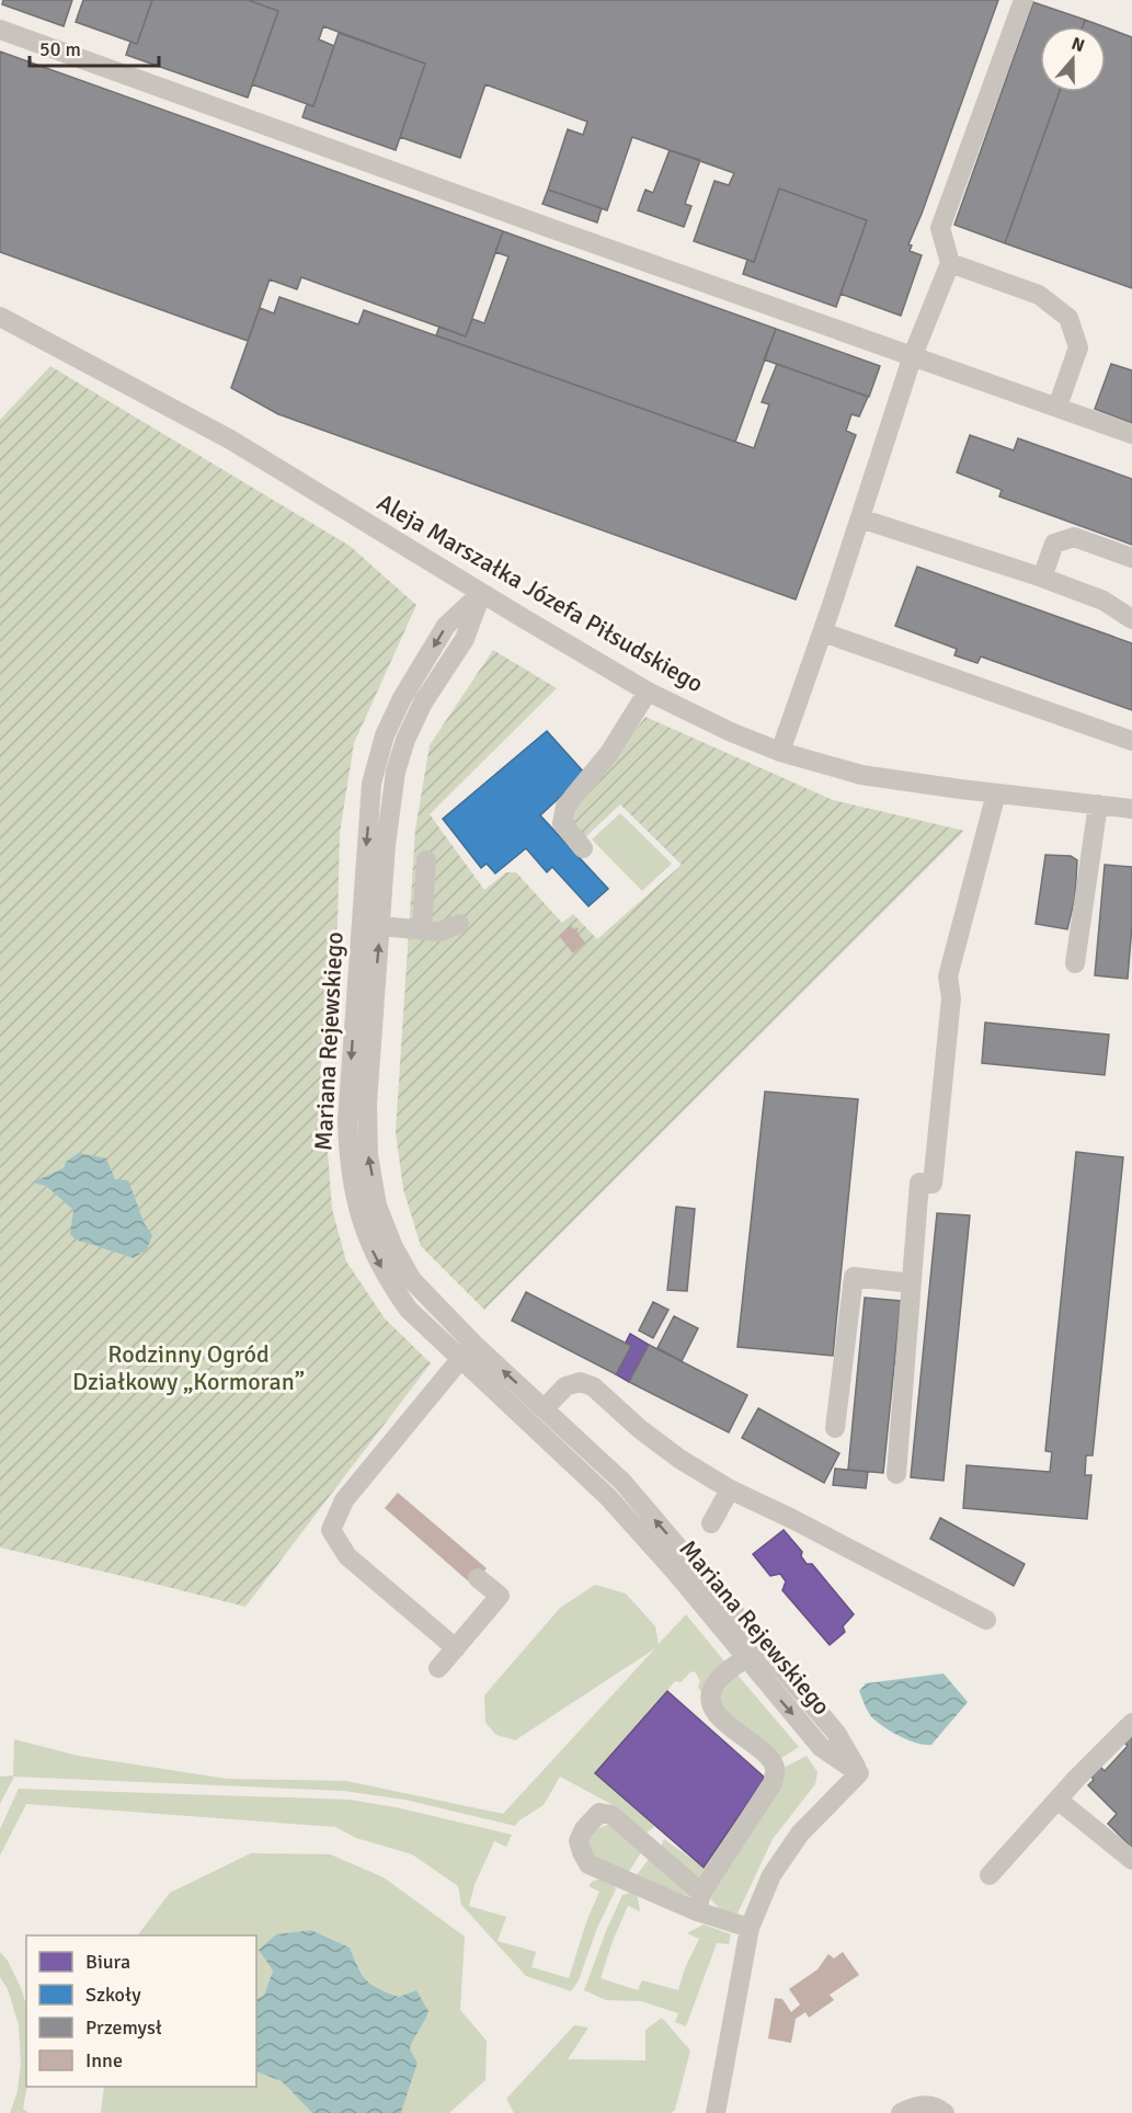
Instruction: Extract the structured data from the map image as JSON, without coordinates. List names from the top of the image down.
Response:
{
  "streets": {
    "street": ["Aleja Marszałka Józefa Piłsudskiego", "Mariana Rejewskiego"]
  },
  "crossings": [
    ["Aleja Marszałka Józefa Piłsudskiego", "Mariana Rejewskiego"]
  ],
  "parks": ["Rodzinny Ogród Działkowy „Kormoran”"],
  "legend": [
    "Biura",
    "Szkoły",
    "Przemysł",
    "Inne"
  ],
  "scale_bar": "50 m",
  "north": "top"
}
